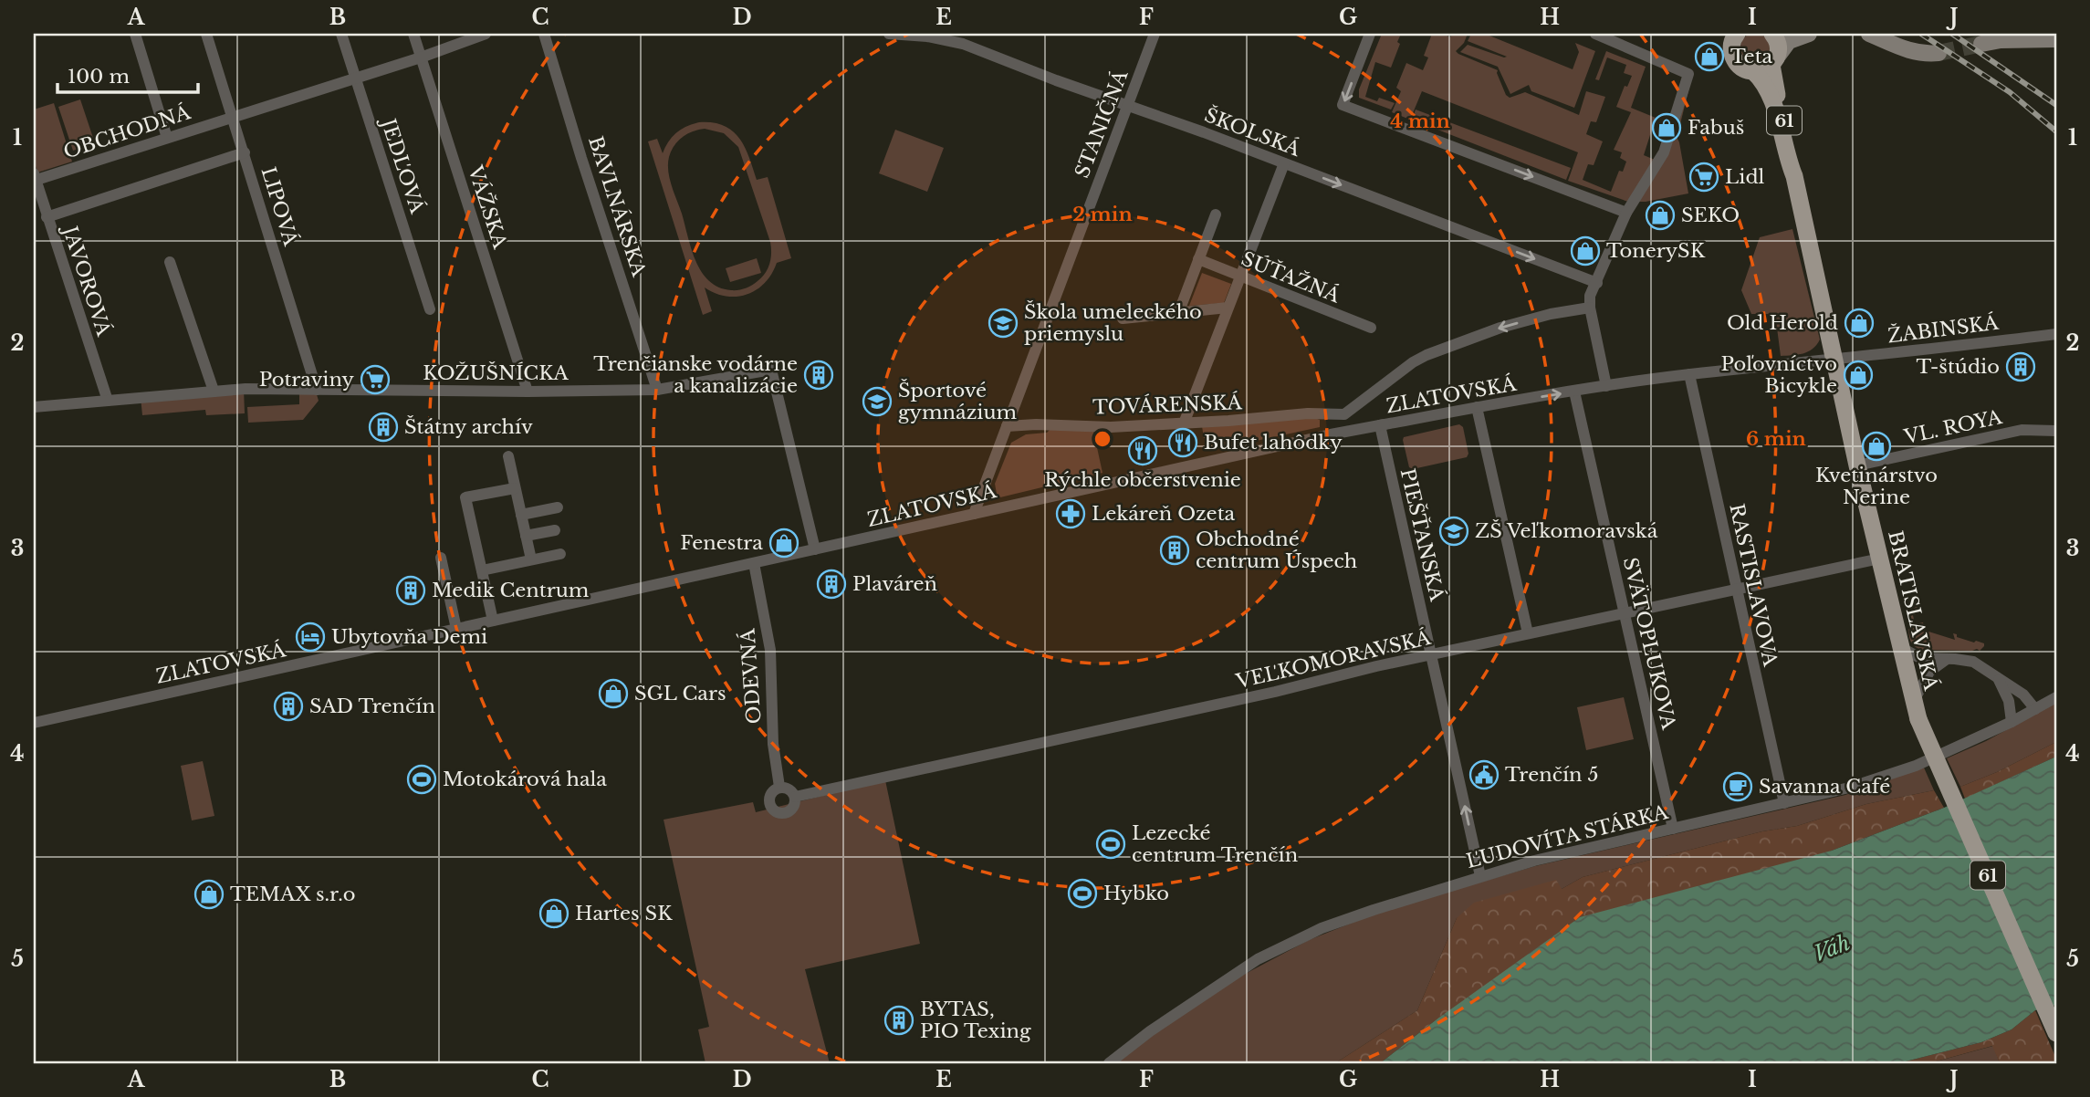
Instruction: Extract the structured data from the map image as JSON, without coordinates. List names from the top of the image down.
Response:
{
  "streets": {
    "main road": ["61", "BRATISLAVSKÁ"],
    "street": [
      "STANIČNÁ",
      "OBCHODNÁ",
      "ŠKOLSKÁ",
      "JEDĽOVÁ",
      "LIPOVÁ",
      "BAVLNÁRSKA",
      "VÁŽSKA",
      "SÚŤAŽNÁ",
      "JAVOROVÁ",
      "ŽABINSKÁ",
      "KOŽUŠNÍCKA",
      "ZLATOVSKÁ",
      "TOVÁRENSKÁ",
      "VL. ROYA",
      "PIEŠŤANSKÁ",
      "RASTISLAVOVA",
      "SVÄTOPLUKOVA",
      "VEĽKOMORAVSKÁ",
      "ODEVNÁ",
      "ĽUDOVÍTA STÁRKA"
    ]
  },
  "crossings": [
    ["STANIČNÁ", "ŠKOLSKÁ"],
    ["STANIČNÁ", "ZLATOVSKÁ"],
    ["STANIČNÁ", "TOVÁRENSKÁ"],
    ["OBCHODNÁ", "JEDĽOVÁ"],
    ["OBCHODNÁ", "LIPOVÁ"],
    ["OBCHODNÁ", "VÁŽSKA"],
    ["OBCHODNÁ", "JAVOROVÁ"],
    ["LIPOVÁ", "KOŽUŠNÍCKA"],
    ["BAVLNÁRSKA", "KOŽUŠNÍCKA"],
    ["VÁŽSKA", "KOŽUŠNÍCKA"],
    ["JAVOROVÁ", "KOŽUŠNÍCKA"],
    ["ŽABINSKÁ", "ZLATOVSKÁ"],
    ["ŽABINSKÁ", "BRATISLAVSKÁ"],
    ["KOŽUŠNÍCKA", "ZLATOVSKÁ"],
    ["ZLATOVSKÁ", "PIEŠŤANSKÁ"],
    ["ZLATOVSKÁ", "RASTISLAVOVA"],
    ["ZLATOVSKÁ", "BRATISLAVSKÁ"],
    ["ZLATOVSKÁ", "SVÄTOPLUKOVA"],
    ["ZLATOVSKÁ", "ODEVNÁ"],
    ["VL. ROYA", "BRATISLAVSKÁ"],
    ["PIEŠŤANSKÁ", "VEĽKOMORAVSKÁ"],
    ["PIEŠŤANSKÁ", "ĽUDOVÍTA STÁRKA"],
    ["RASTISLAVOVA", "VEĽKOMORAVSKÁ"],
    ["RASTISLAVOVA", "ĽUDOVÍTA STÁRKA"],
    ["BRATISLAVSKÁ", "VEĽKOMORAVSKÁ"],
    ["SVÄTOPLUKOVA", "VEĽKOMORAVSKÁ"],
    ["SVÄTOPLUKOVA", "ĽUDOVÍTA STÁRKA"],
    ["VEĽKOMORAVSKÁ", "ODEVNÁ"]
  ],
  "one_way": ["ŠKOLSKÁ", "TOVÁRENSKÁ", "PIEŠŤANSKÁ"],
  "water": ["Váh"],
  "places": {
    "shop": [
      "Teta",
      "Fabuš",
      "SEKO",
      "TonerySK",
      "Old Herold",
      "Poľovníctvo Bicykle",
      "Kvetinárstvo Nerine",
      "Fenestra",
      "SGL Cars",
      "TEMAX s.r.o",
      "Hartes SK"
    ],
    "supermarket": ["Lidl", "Potraviny"],
    "school or university": ["Škola umeleckého priemyslu", "Športové gymnázium", "ZŠ Veľkomoravská"],
    "building": [
      "T-štúdio",
      "Trenčianske vodárne a kanalizácie",
      "Štátny archív",
      "Obchodné centrum Úspech",
      "Plaváreň",
      "Medik Centrum",
      "SAD Trenčín",
      "BYTAS, PIO Texing"
    ],
    "restaurant": ["Bufet lahôdky", "Rýchle občerstvenie"],
    "pharmacy": ["Lekáreň Ozeta"],
    "hotel": ["Ubytovňa Demi"],
    "public building": ["Trenčín 5"],
    "sports": ["Motokárová hala", "Lezecké centrum Trenčín", "Hybko"],
    "cafe": ["Savanna Café"]
  },
  "scale_bar": "100 m",
  "grid": {
    "columns": [
      "A",
      "B",
      "C",
      "D",
      "E",
      "F",
      "G",
      "H",
      "I",
      "J"
    ],
    "rows": [
      "1",
      "2",
      "3",
      "4",
      "5"
    ]
  },
  "rings": ["4 min", "2 min", "6 min"]
}
